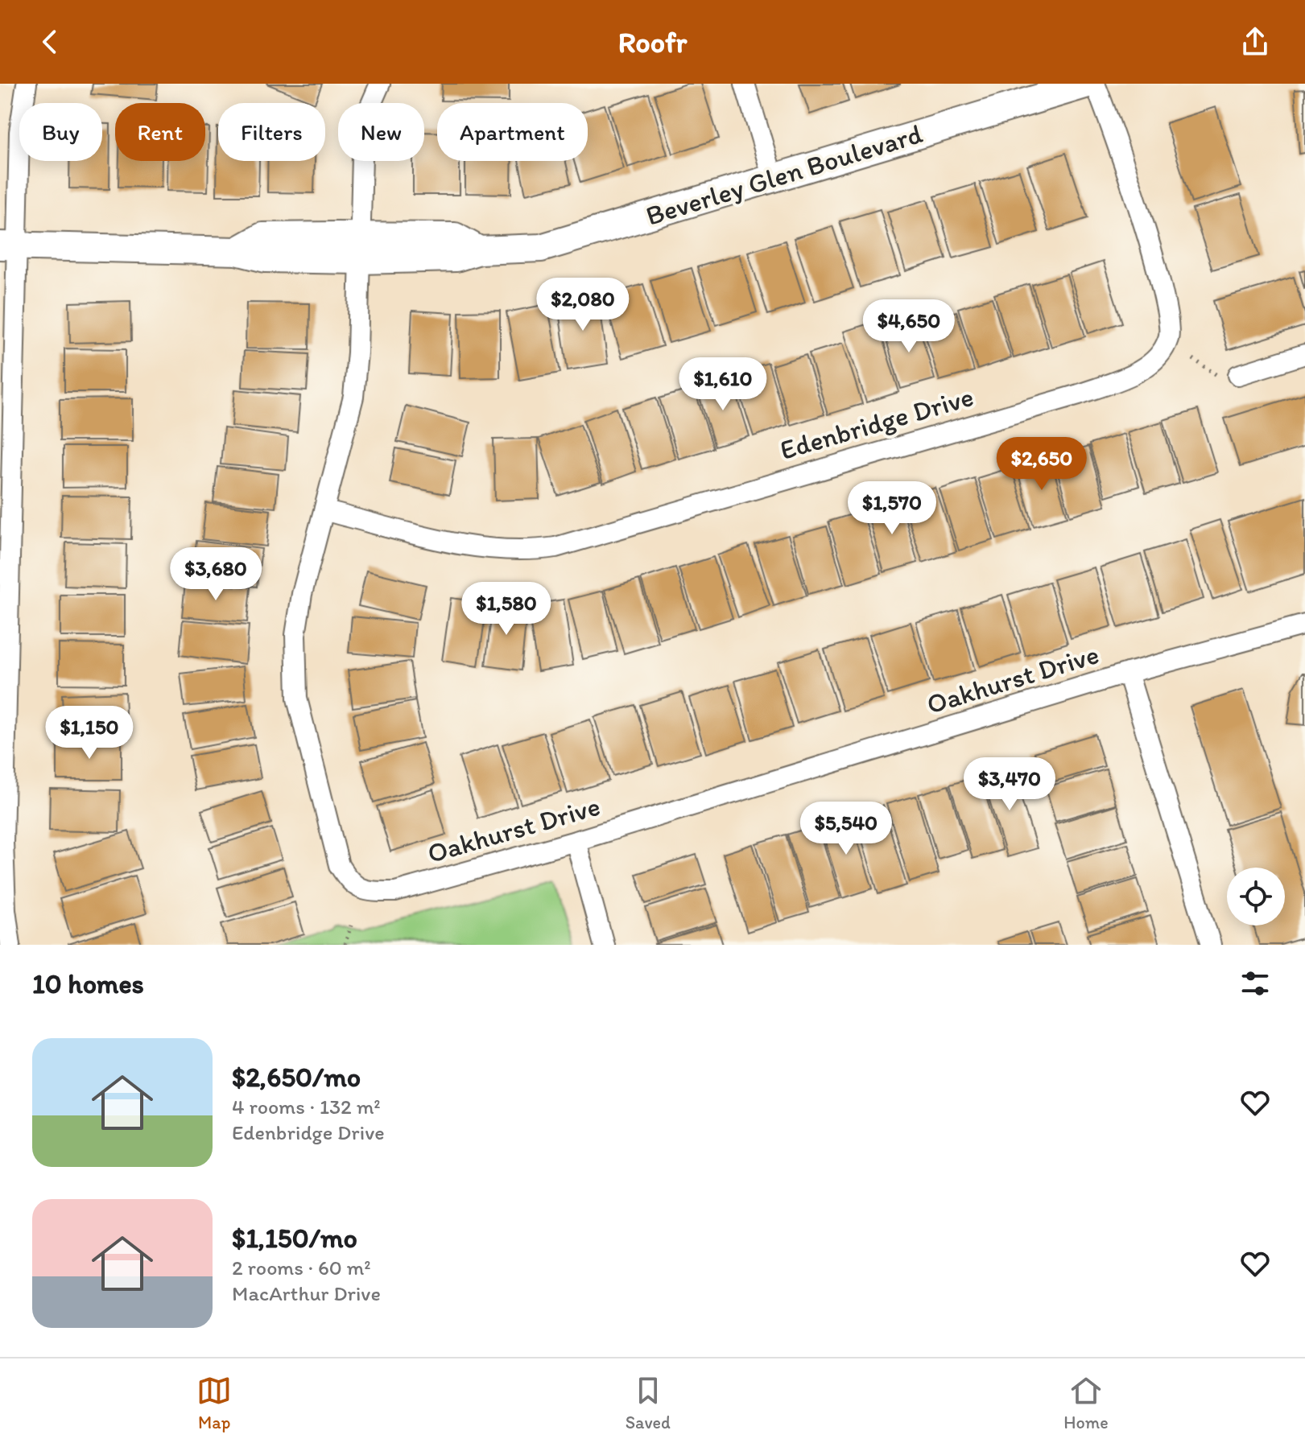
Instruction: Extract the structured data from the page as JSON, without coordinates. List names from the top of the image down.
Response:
{
  "streets": {
    "street": ["Beverley Glen Boulevard", "Edenbridge Drive", "Oakhurst Drive"]
  },
  "crossings": [
    ["Beverley Glen Boulevard", "Oakhurst Drive"],
    ["Edenbridge Drive", "Oakhurst Drive"]
  ],
  "page": {
    "header": "Roofr",
    "chip": [
      "Buy",
      "Rent",
      "Filters",
      "New",
      "Apartment"
    ],
    "price": [
      "$2,080",
      "$4,650",
      "$1,610",
      "$2,650",
      "$1,570",
      "$3,680",
      "$1,580",
      "$1,150",
      "$3,470",
      "$5,540"
    ],
    "heading": "10 homes",
    "list": [
      {
        "name": "$2,650/mo",
        "note": "4 rooms · 132 m² · Edenbridge Drive"
      },
      {
        "name": "$1,150/mo",
        "note": "2 rooms · 60 m² · MacArthur Drive"
      }
    ],
    "tabs": ["Map", "Saved", "Home"]
  }
}
